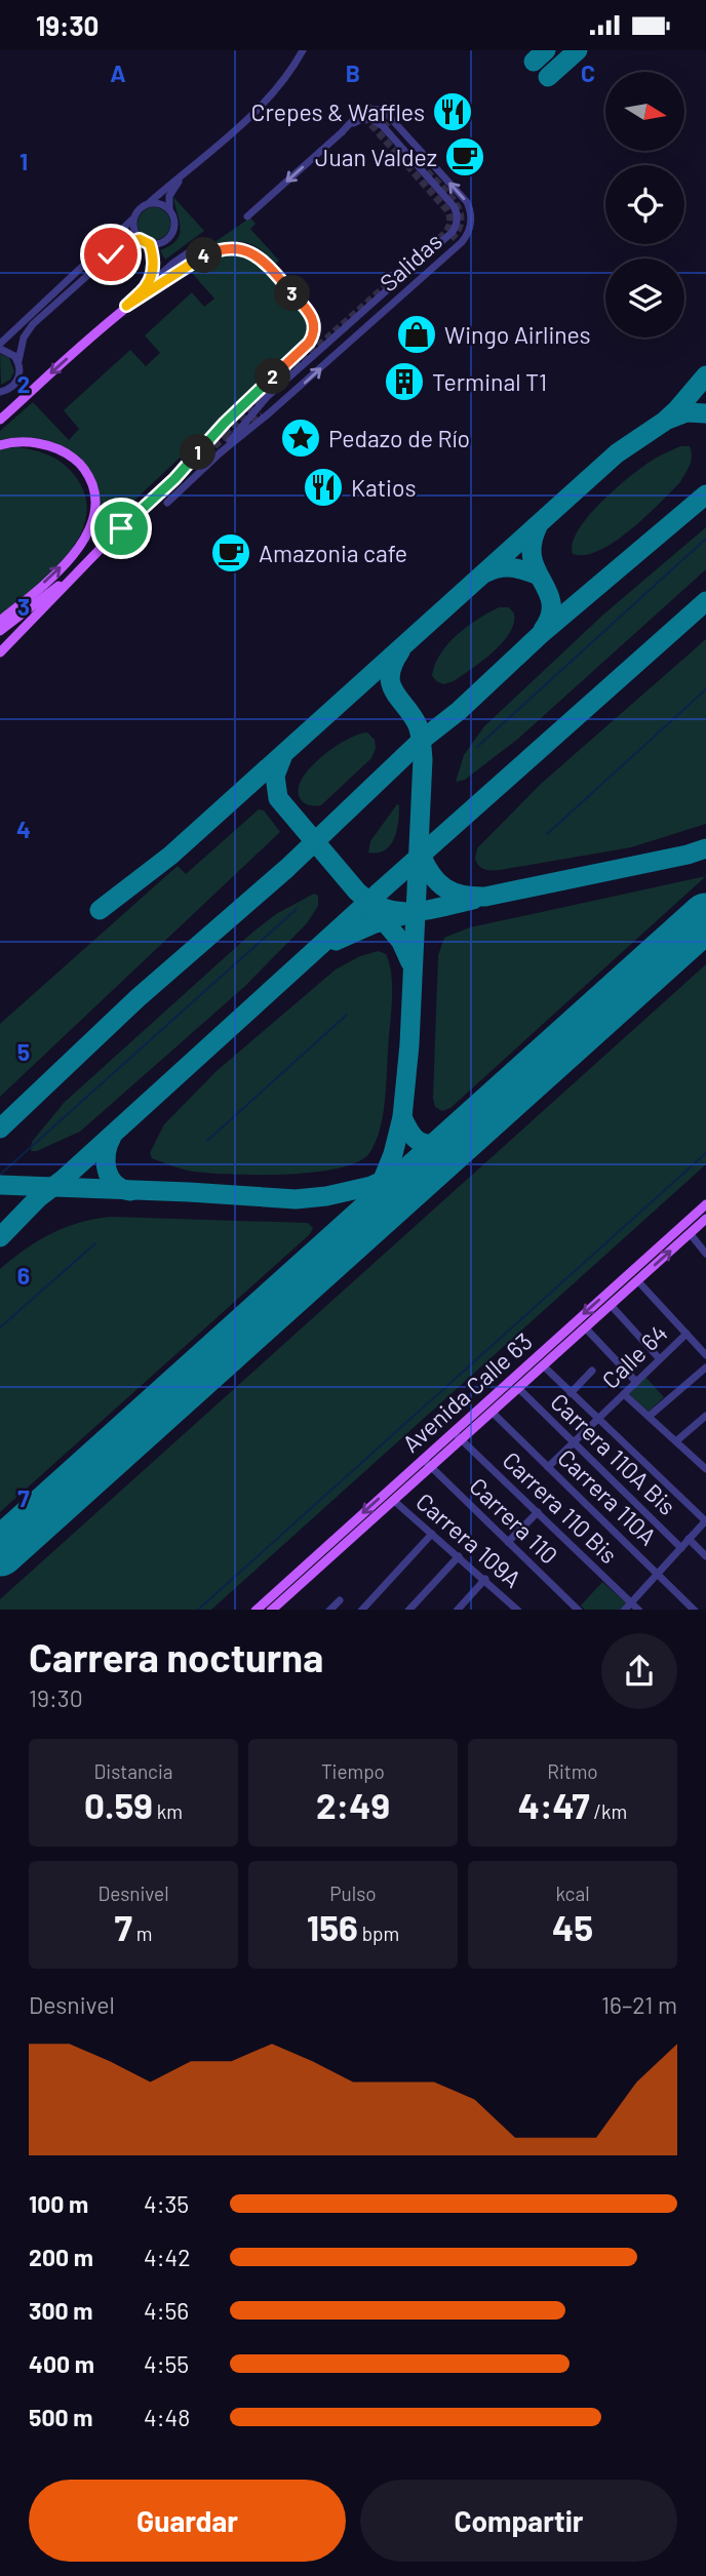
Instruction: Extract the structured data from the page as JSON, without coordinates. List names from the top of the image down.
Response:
{
  "streets": {
    "main road": ["Avenida Calle 63"],
    "street": [
      "Salidas",
      "Calle 64",
      "Carrera 110A Bis",
      "Carrera 110A",
      "Carrera 110 Bis",
      "Carrera 110",
      "Carrera 109A"
    ]
  },
  "crossings": [
    ["Calle 64", "Carrera 110A Bis"],
    ["Calle 64", "Carrera 110A"],
    ["Avenida Calle 63", "Carrera 110A Bis"],
    ["Avenida Calle 63", "Carrera 110A"],
    ["Avenida Calle 63", "Carrera 110 Bis"],
    ["Avenida Calle 63", "Carrera 110"],
    ["Avenida Calle 63", "Carrera 109A"]
  ],
  "places": {
    "restaurant": ["Crepes & Waffles", "Katios"],
    "cafe": ["Juan Valdez", "Amazonia cafe"],
    "shop": ["Wingo Airlines"],
    "building": ["Terminal T1"],
    "place": ["Pedazo de Río"]
  },
  "north": "right",
  "page": {
    "status": "19:30",
    "pins": [
      "4",
      "3",
      "2",
      "1"
    ],
    "heading": ["Carrera nocturna", "19:30"],
    "stats": [
      ["Distancia", "0.59 km"],
      ["Tiempo", "2:49"],
      ["Ritmo", "4:47 /km"],
      ["Desnivel", "7 m"],
      ["Pulso", "156 bpm"],
      ["kcal", "45"]
    ],
    "chart": ["Desnivel", "16–21 m"],
    "list": [
      {
        "name": "100 m",
        "note": "4:35"
      },
      {
        "name": "200 m",
        "note": "4:42"
      },
      {
        "name": "300 m",
        "note": "4:56"
      },
      {
        "name": "400 m",
        "note": "4:55"
      },
      {
        "name": "500 m",
        "note": "4:48"
      }
    ],
    "buttons": ["Guardar", "Compartir"]
  },
  "grid": {
    "columns": ["A", "B", "C"],
    "rows": [
      "1",
      "2",
      "3",
      "4",
      "5",
      "6",
      "7"
    ]
  }
}
